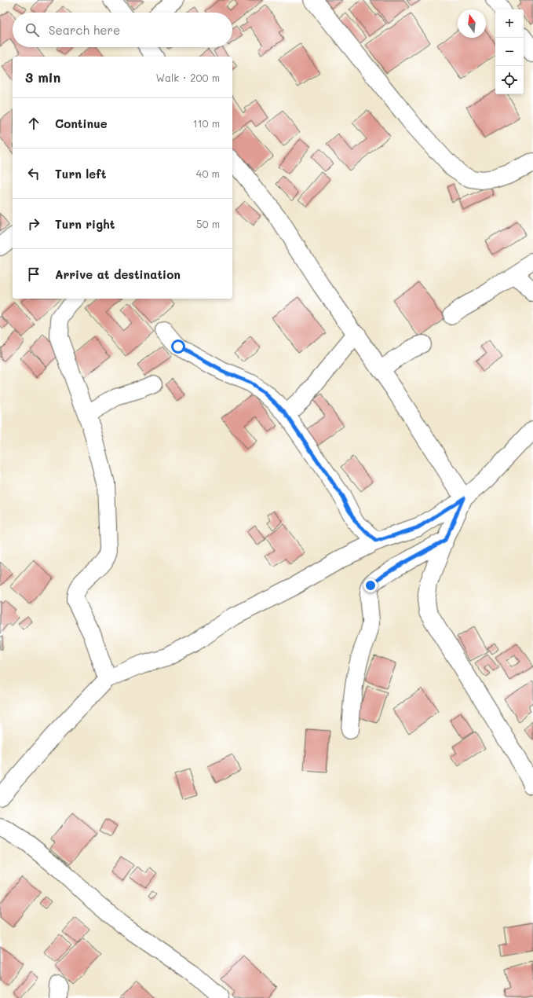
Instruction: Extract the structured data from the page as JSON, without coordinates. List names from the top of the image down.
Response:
{
  "north": "top",
  "page": {
    "map_buttons": ["+", "−"],
    "search": "Search here",
    "heading": ["3 min", "Walk · 200 m"],
    "list": [
      ["Continue", "110 m"],
      ["Turn left", "40 m"],
      ["Turn right", "50 m"],
      "Arrive at destination"
    ]
  }
}
